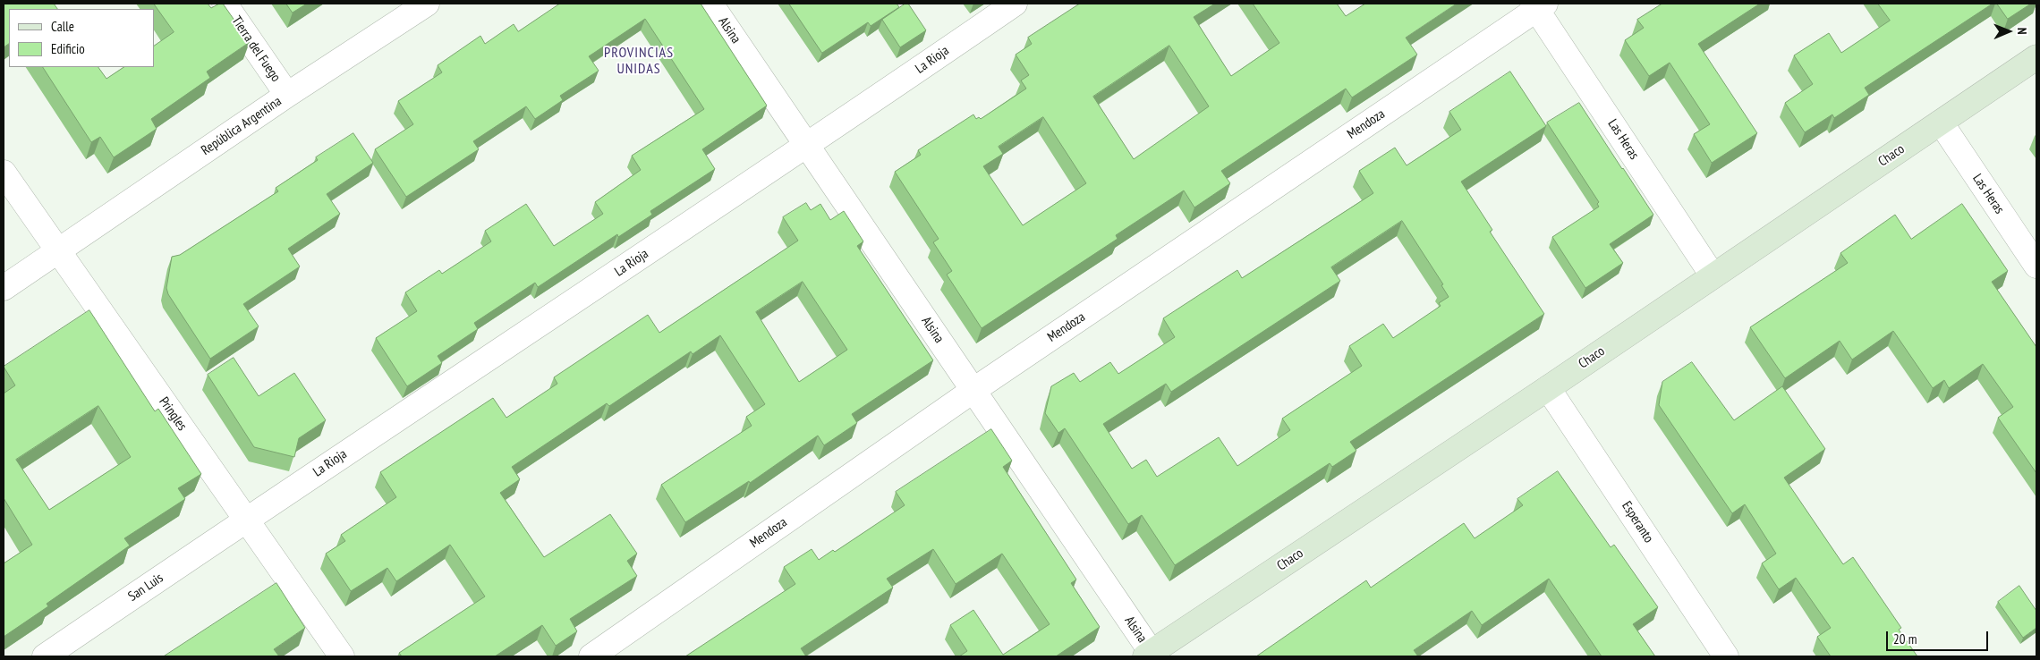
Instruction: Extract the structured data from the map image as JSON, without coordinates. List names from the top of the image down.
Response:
{
  "streets": {
    "main road": ["Chaco"],
    "street": [
      "Alsina",
      "Tierra del Fuego",
      "La Rioja",
      "Mendoza",
      "República Argentina",
      "Las Heras",
      "Pringles",
      "Esperanto",
      "San Luis"
    ]
  },
  "crossings": [
    ["Alsina", "La Rioja"],
    ["Alsina", "Mendoza"],
    ["Alsina", "Chaco"],
    ["Tierra del Fuego", "República Argentina"],
    ["La Rioja", "Pringles"],
    ["La Rioja", "San Luis"],
    ["Mendoza", "Las Heras"],
    ["República Argentina", "Pringles"],
    ["Las Heras", "Chaco"],
    ["Chaco", "Esperanto"],
    ["Pringles", "San Luis"]
  ],
  "districts": ["PROVINCIAS UNIDAS"],
  "legend": ["Calle", "Edificio"],
  "scale_bar": "20 m",
  "north": "right"
}
